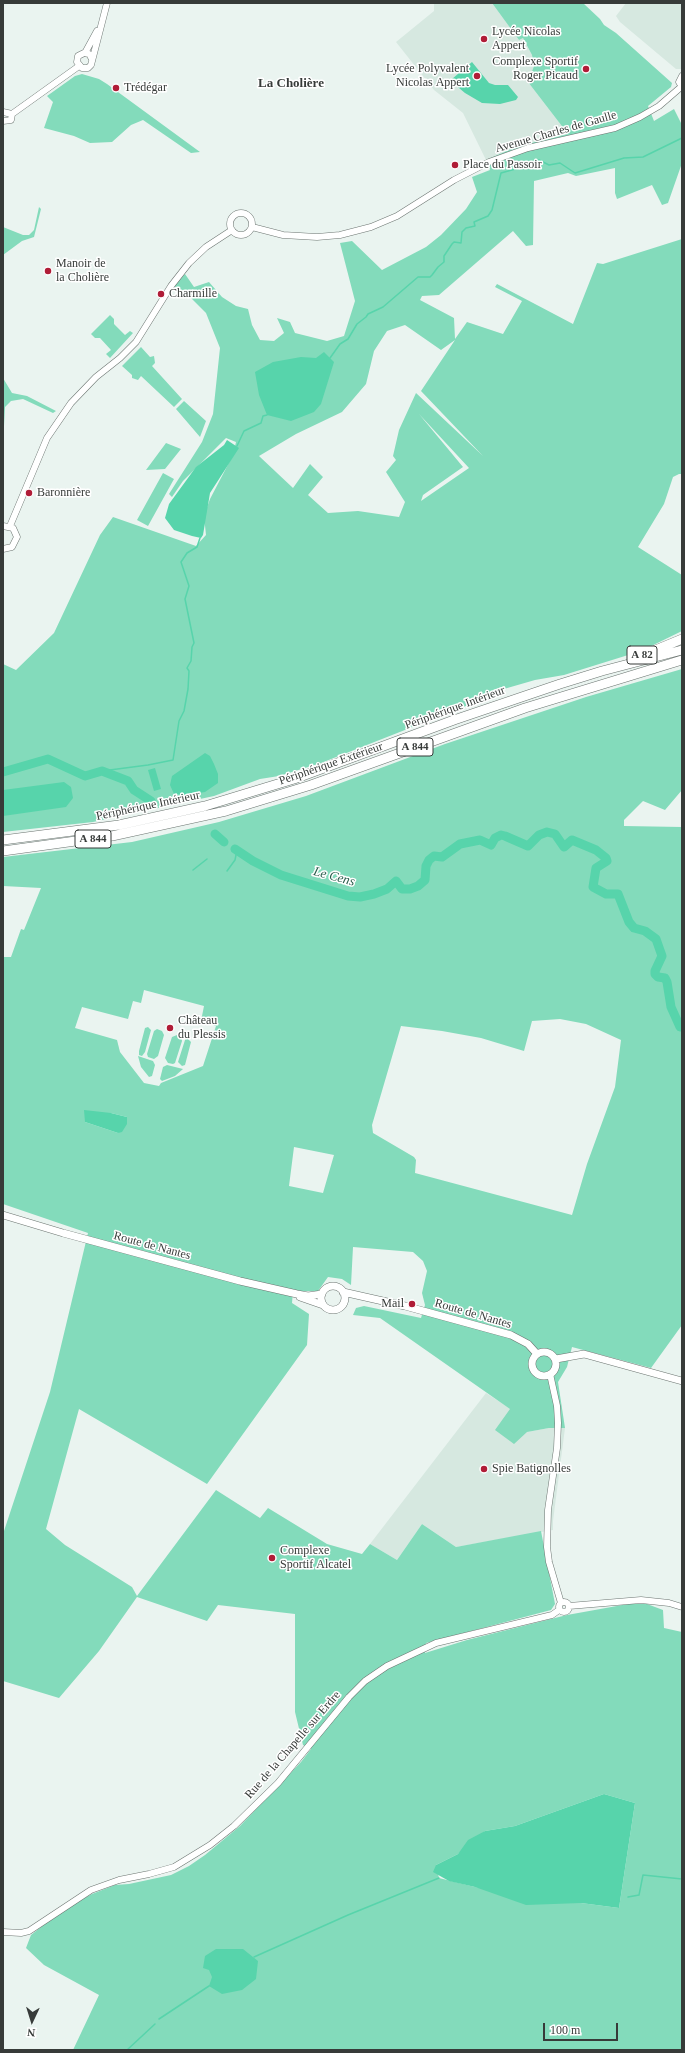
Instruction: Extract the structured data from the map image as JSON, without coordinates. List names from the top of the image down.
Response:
{
  "streets": {
    "highway": [
      "A 82",
      "Périphérique Intérieur",
      "A 844",
      "Périphérique Extérieur"
    ],
    "main road": ["Route de Nantes"],
    "street": ["Avenue Charles de Gaulle", "Rue de la Chapelle sur Erdre"]
  },
  "crossings": [
    ["A 82", "Périphérique Intérieur"]
  ],
  "districts": ["La Cholière"],
  "water": ["Le Cens"],
  "places": [
    "Lycée Nicolas Appert",
    "Complexe Sportif Roger Picaud",
    "Lycée Polyvalent Nicolas Appert",
    "Trédégar",
    "Place du Passoir",
    "Manoir de la Cholière",
    "Charmille",
    "Baronnière",
    "Château du Plessis",
    "Mail",
    "Spie Batignolles",
    "Complexe Sportif Alcatel"
  ],
  "scale_bar": "100 m",
  "north": "bottom"
}
